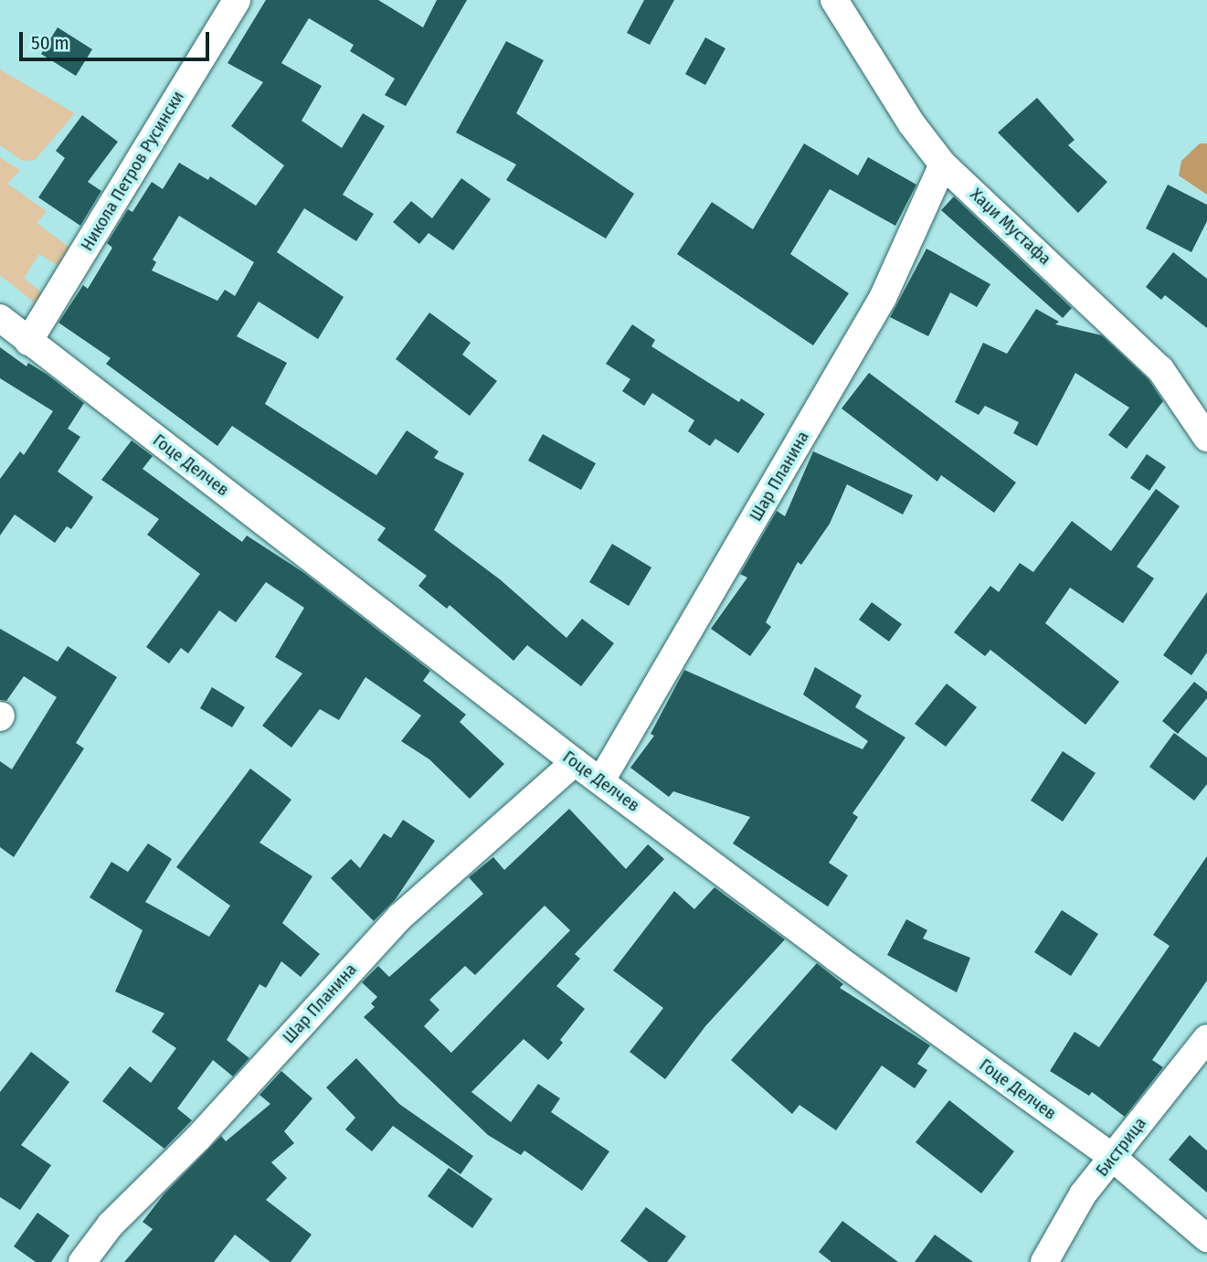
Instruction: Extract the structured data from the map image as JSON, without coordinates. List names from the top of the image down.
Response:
{
  "streets": {
    "street": [
      "Никола Петров Русински",
      "Хаџи Мустафа",
      "Гоце Делчев",
      "Шар Планина",
      "Бистрица"
    ]
  },
  "crossings": [
    ["Никола Петров Русински", "Гоце Делчев"],
    ["Хаџи Мустафа", "Шар Планина"],
    ["Гоце Делчев", "Шар Планина"],
    ["Гоце Делчев", "Бистрица"]
  ],
  "scale_bar": "50 m"
}
